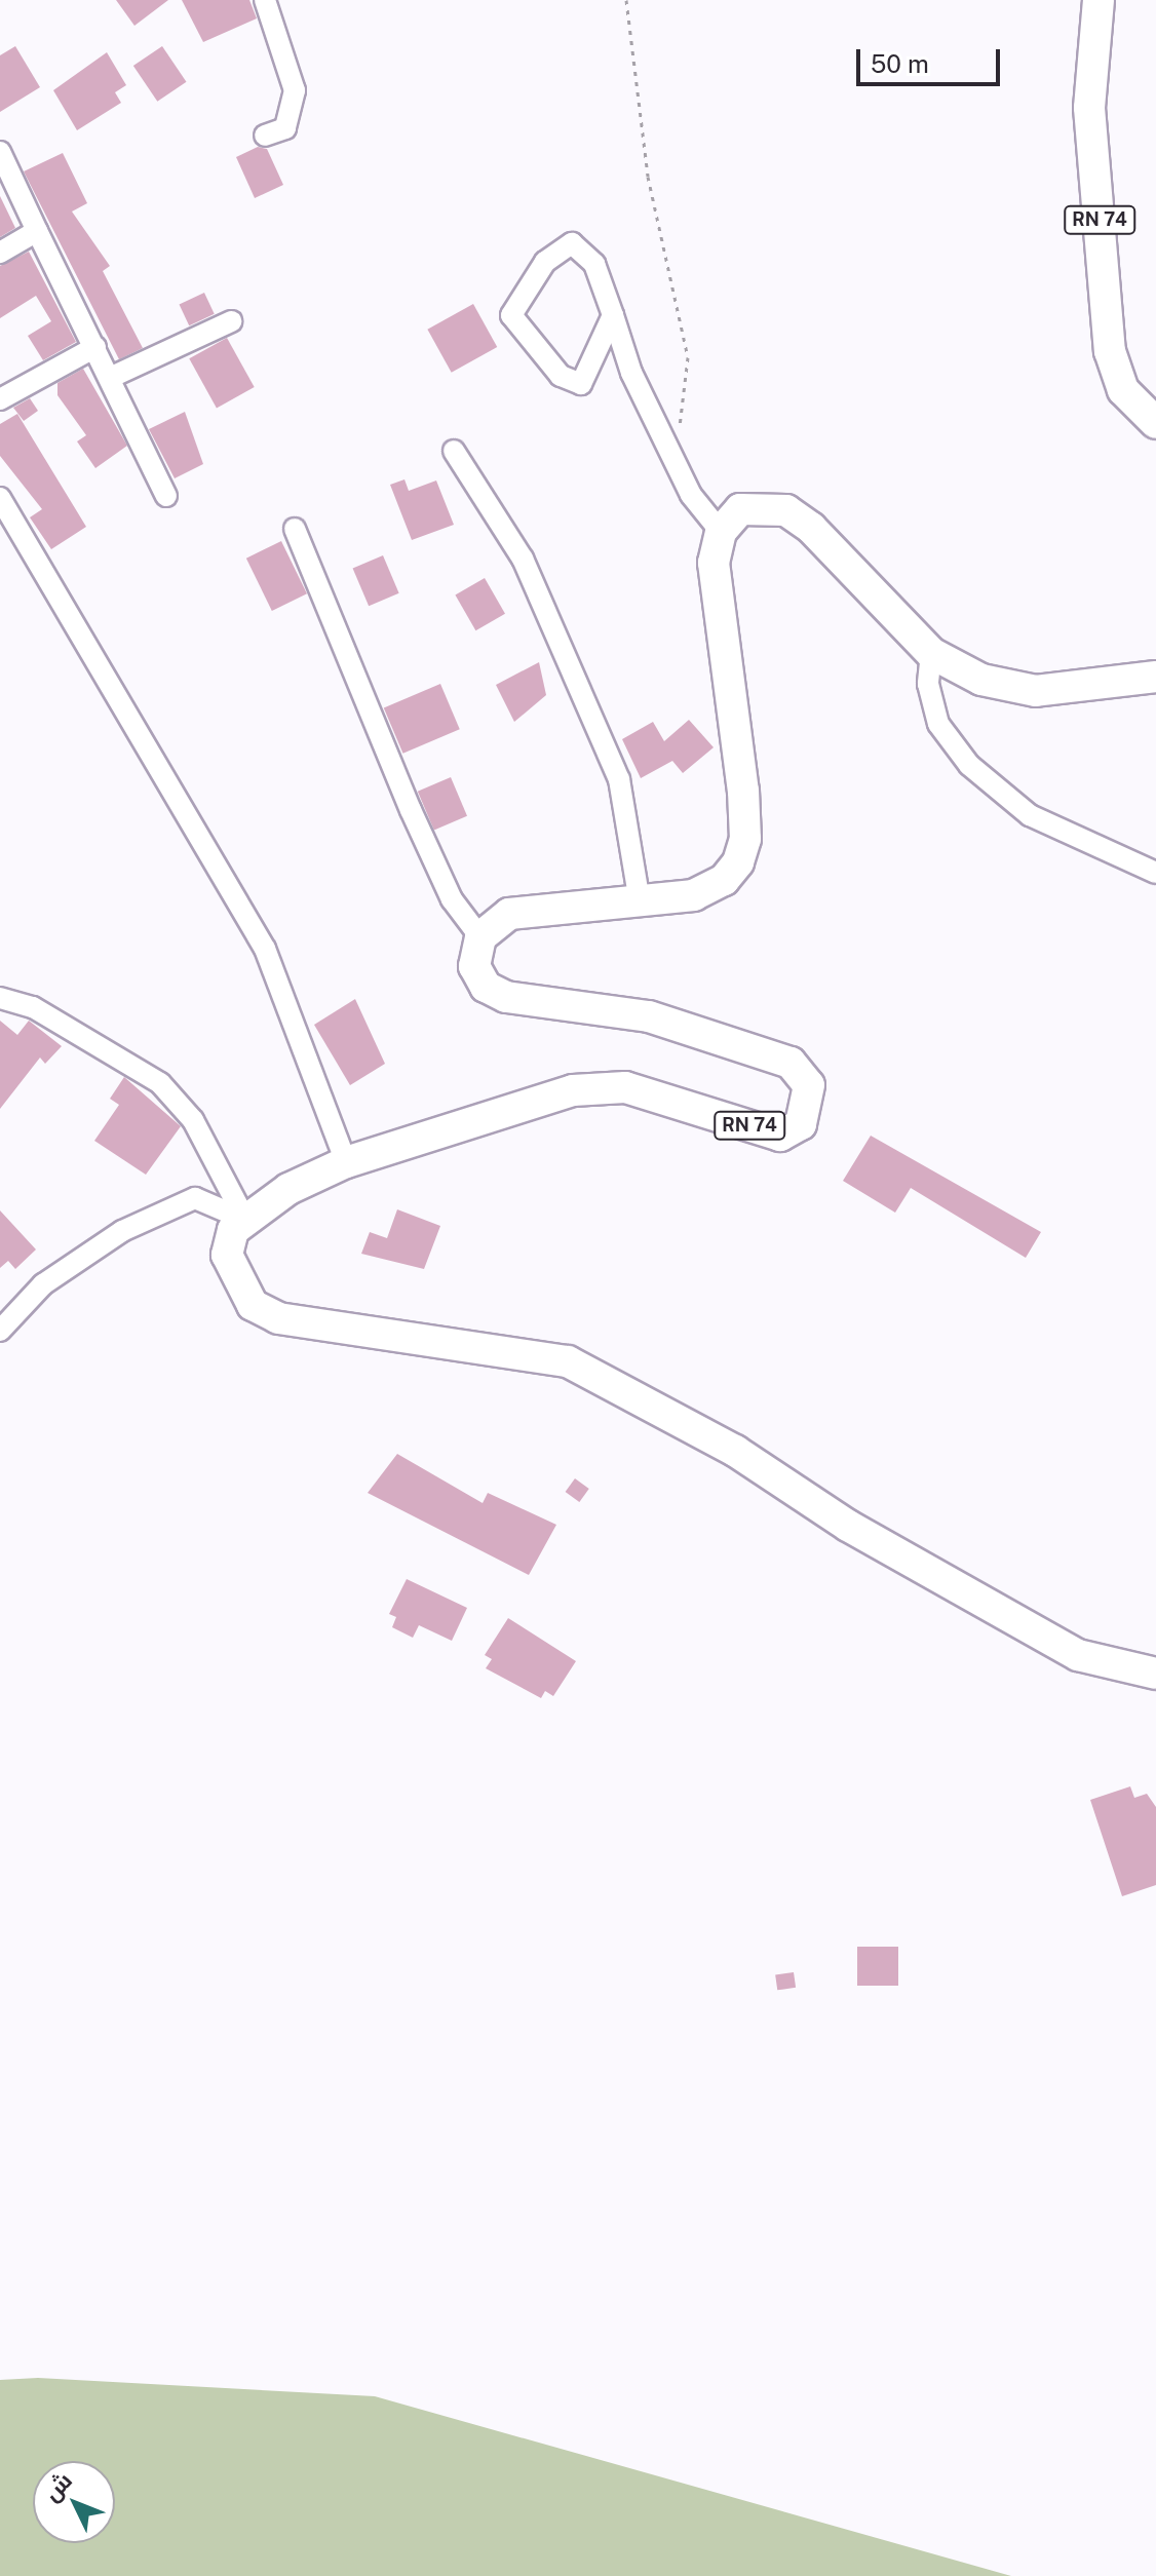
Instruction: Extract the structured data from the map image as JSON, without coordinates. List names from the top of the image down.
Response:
{
  "streets": {
    "main road": ["RN 74"]
  },
  "scale_bar": "50 m",
  "north": "top left"
}
